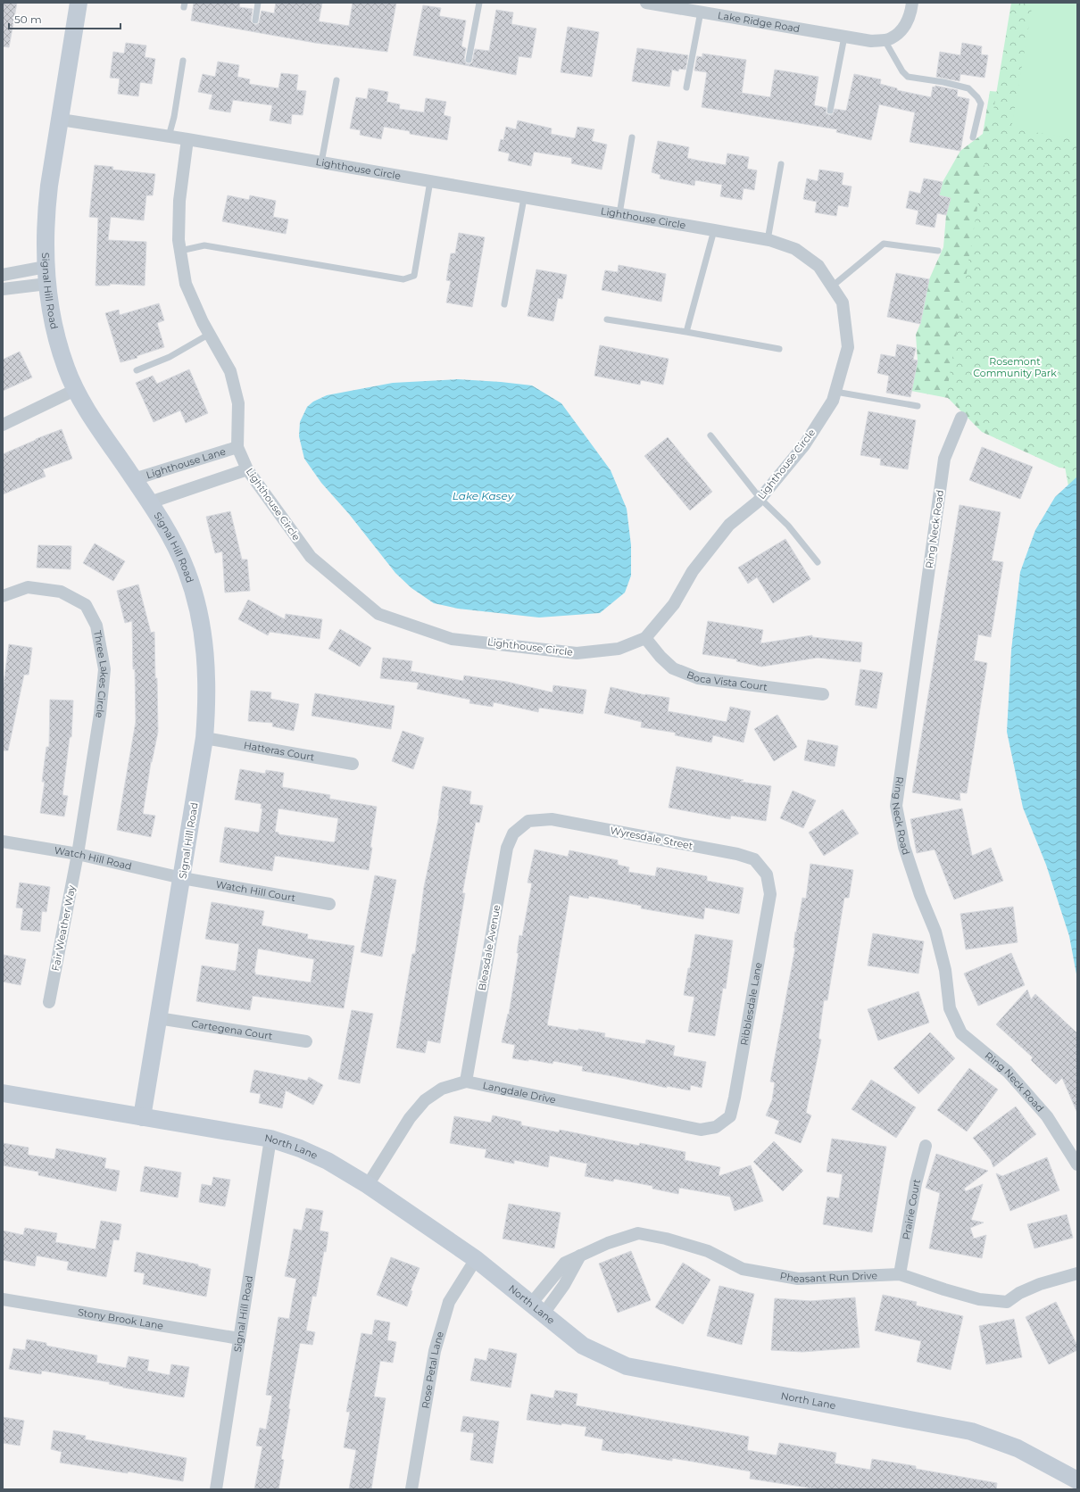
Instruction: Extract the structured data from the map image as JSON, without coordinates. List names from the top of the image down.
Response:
{
  "streets": {
    "street": [
      "Lake Ridge Road",
      "Lighthouse Circle",
      "Signal Hill Road",
      "Lighthouse Lane",
      "Ring Neck Road",
      "Three Lakes Circle",
      "Boca Vista Court",
      "Hatteras Court",
      "Wyresdale Street",
      "Watch Hill Road",
      "Watch Hill Court",
      "Fair Weather Way",
      "Bleasdale Avenue",
      "Ribblesdale Lane",
      "Cartegena Court",
      "Langdale Drive",
      "North Lane",
      "Prairie Court",
      "Pheasant Run Drive",
      "Stony Brook Lane",
      "Rose Petal Lane"
    ]
  },
  "crossings": [
    ["Lighthouse Circle", "Signal Hill Road"],
    ["Lighthouse Circle", "Lighthouse Lane"],
    ["Lighthouse Circle", "Boca Vista Court"],
    ["Signal Hill Road", "Lighthouse Lane"],
    ["Signal Hill Road", "Hatteras Court"],
    ["Signal Hill Road", "Watch Hill Road"],
    ["Signal Hill Road", "Watch Hill Court"],
    ["Signal Hill Road", "Cartegena Court"],
    ["Signal Hill Road", "North Lane"],
    ["Signal Hill Road", "Stony Brook Lane"],
    ["Three Lakes Circle", "Watch Hill Road"],
    ["Three Lakes Circle", "Fair Weather Way"],
    ["Wyresdale Street", "Bleasdale Avenue"],
    ["Wyresdale Street", "Ribblesdale Lane"],
    ["Watch Hill Road", "Watch Hill Court"],
    ["Watch Hill Road", "Fair Weather Way"],
    ["Bleasdale Avenue", "Langdale Drive"],
    ["Ribblesdale Lane", "Langdale Drive"],
    ["Langdale Drive", "North Lane"],
    ["North Lane", "Pheasant Run Drive"],
    ["North Lane", "Rose Petal Lane"],
    ["Prairie Court", "Pheasant Run Drive"]
  ],
  "water": ["Lake Kasey"],
  "parks": ["Rosemont Community Park"],
  "scale_bar": "50 m"
}
